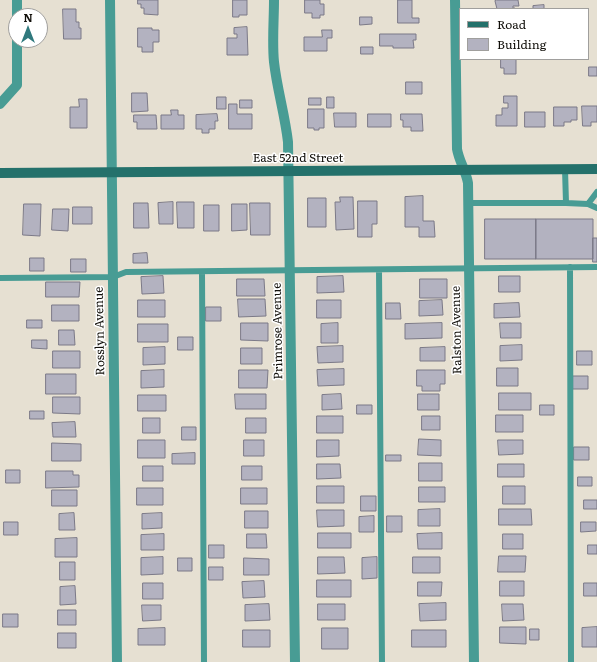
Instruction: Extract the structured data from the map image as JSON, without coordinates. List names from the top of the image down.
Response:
{
  "streets": {
    "street": [
      "East 52nd Street",
      "Ralston Avenue",
      "Rosslyn Avenue",
      "Primrose Avenue"
    ]
  },
  "crossings": [
    ["East 52nd Street", "Ralston Avenue"],
    ["East 52nd Street", "Rosslyn Avenue"],
    ["East 52nd Street", "Primrose Avenue"]
  ],
  "legend": ["Road", "Building"],
  "north": "top"
}
